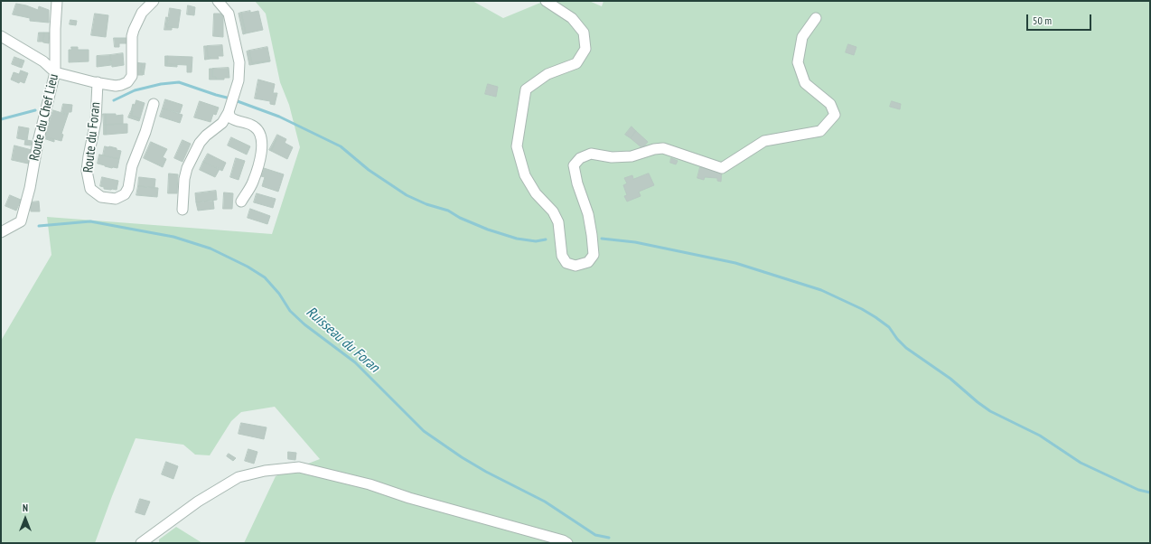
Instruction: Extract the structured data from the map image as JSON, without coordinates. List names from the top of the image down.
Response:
{
  "streets": {
    "street": ["Route du Chef Lieu", "Route du Foran"]
  },
  "water": ["Ruisseau du Foran"],
  "scale_bar": "50 m",
  "north": "top"
}
